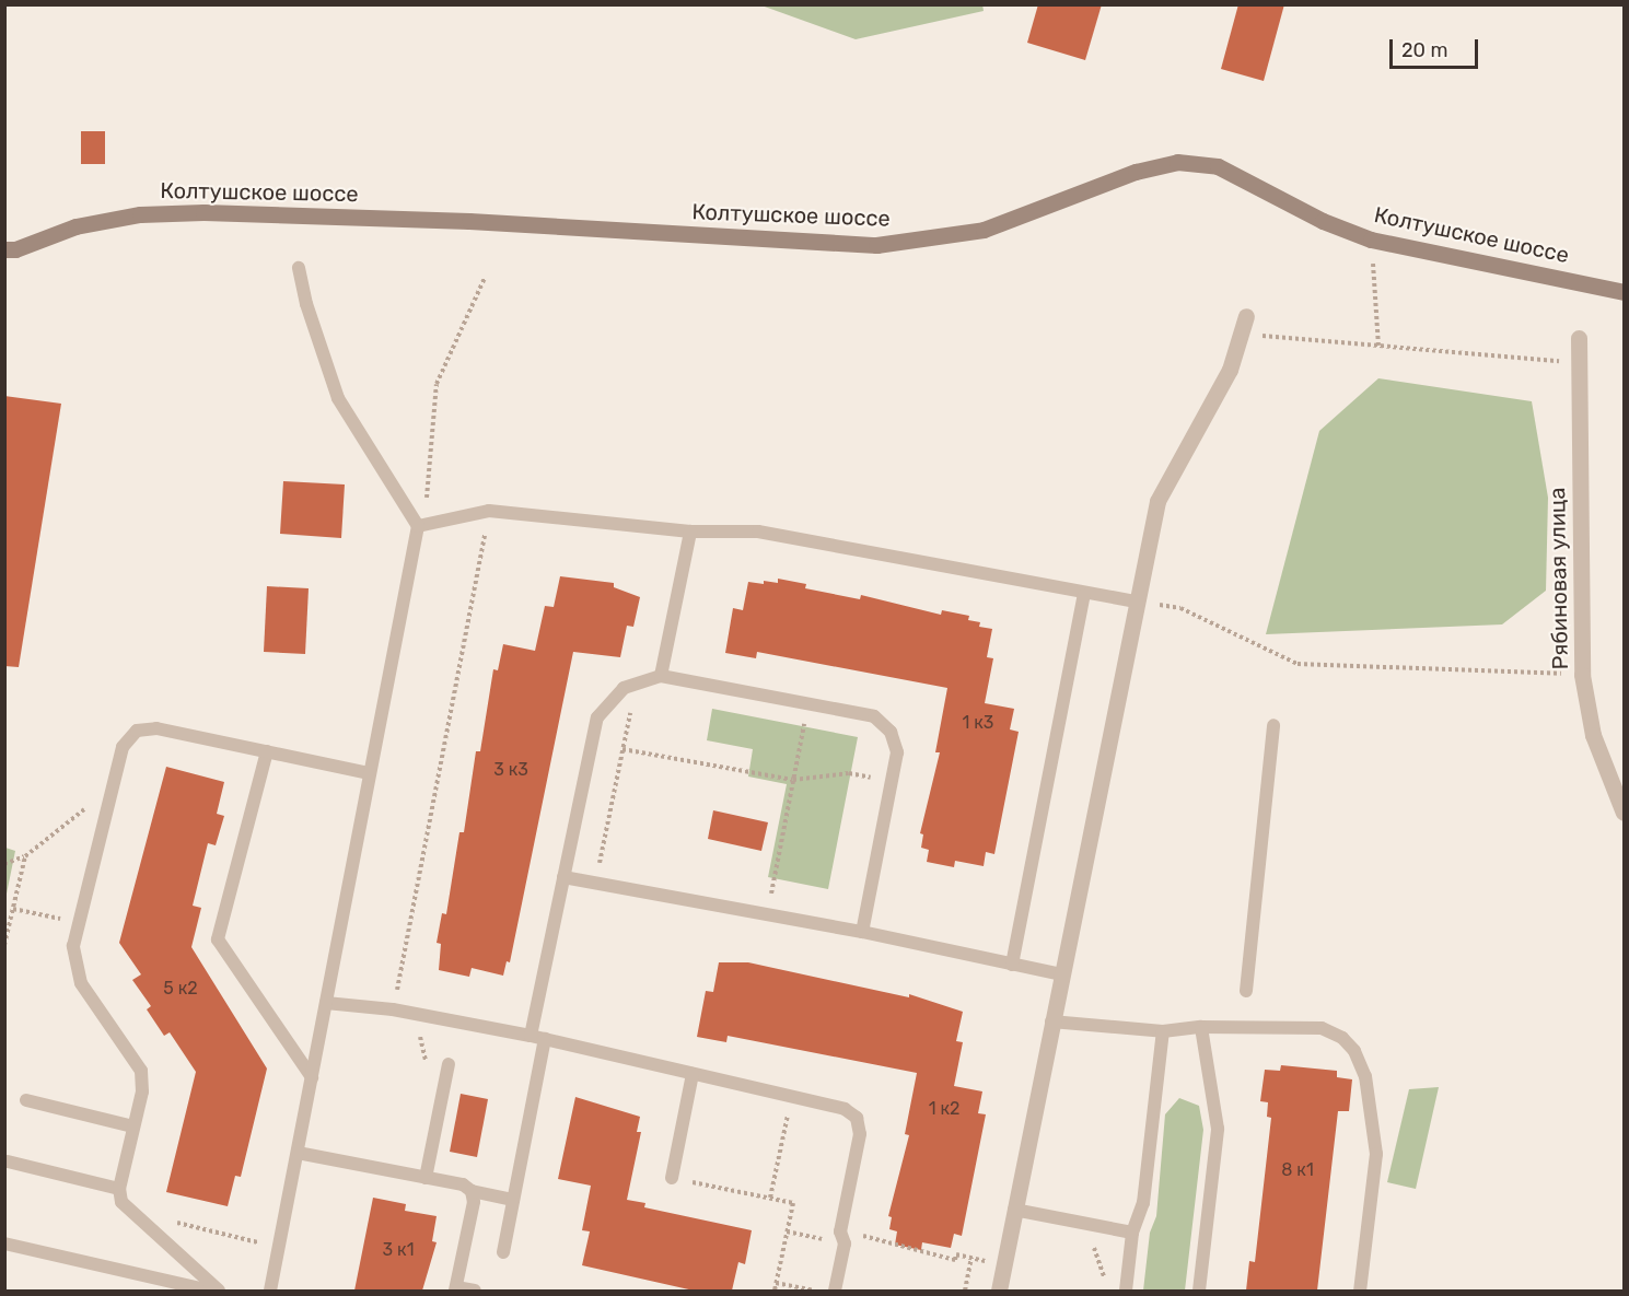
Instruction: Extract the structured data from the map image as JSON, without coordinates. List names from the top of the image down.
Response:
{
  "streets": {
    "main road": ["Колтушское шоссе"],
    "street": ["Рябиновая улица"]
  },
  "house_numbers": [
    "1 к3",
    "3 к3",
    "5 к2",
    "1 к2",
    "8 к1",
    "3 к1"
  ],
  "scale_bar": "20 m"
}
